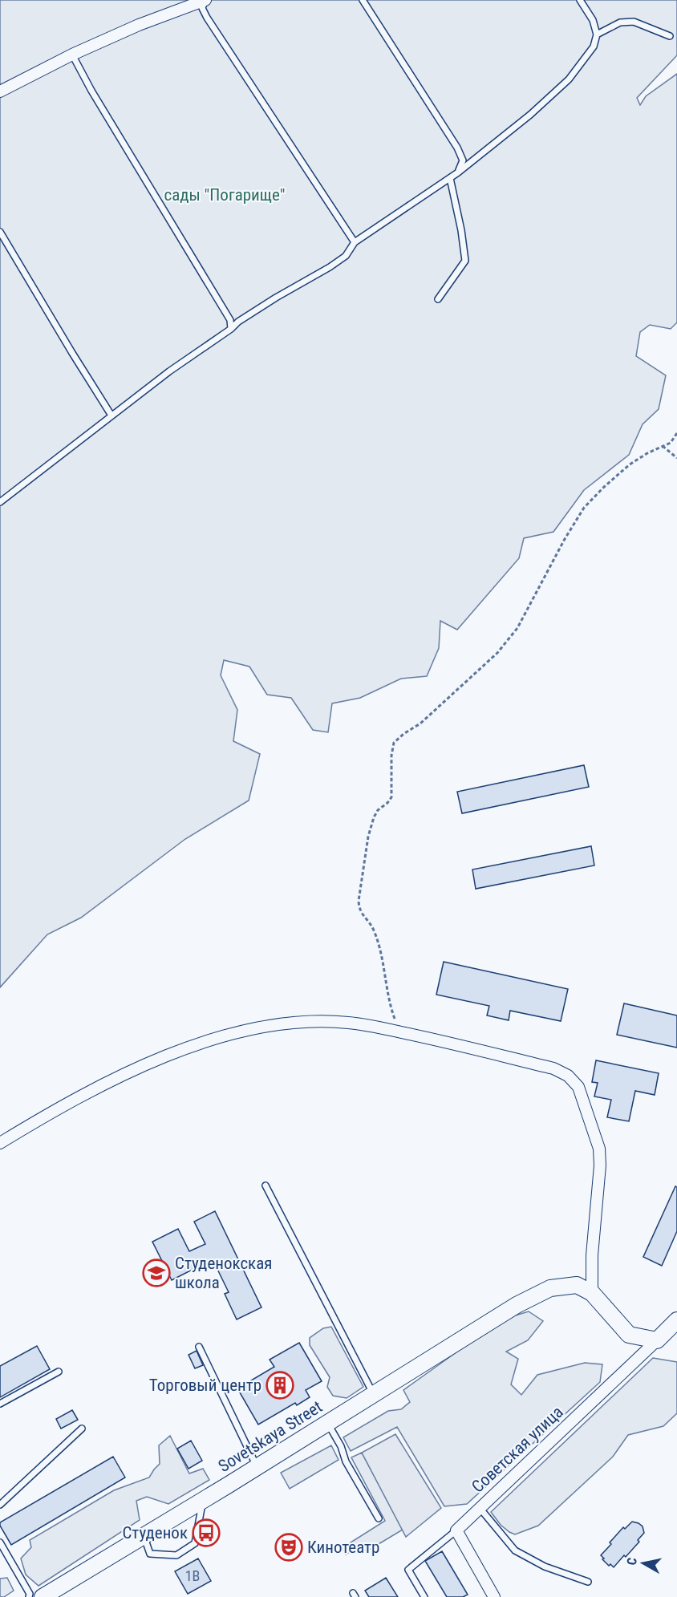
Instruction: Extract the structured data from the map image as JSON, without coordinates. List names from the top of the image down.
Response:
{
  "streets": {
    "street": ["Sovetskaya Street", "Советская улица"]
  },
  "parks": ["сады \"Погарище\""],
  "places": {
    "school or university": ["Студенокская школа"],
    "building": ["Торговый центр"],
    "bus stop": ["Студенок"],
    "theatre": ["Кинотеатр"]
  },
  "house_numbers": ["1В"],
  "north": "left"
}
